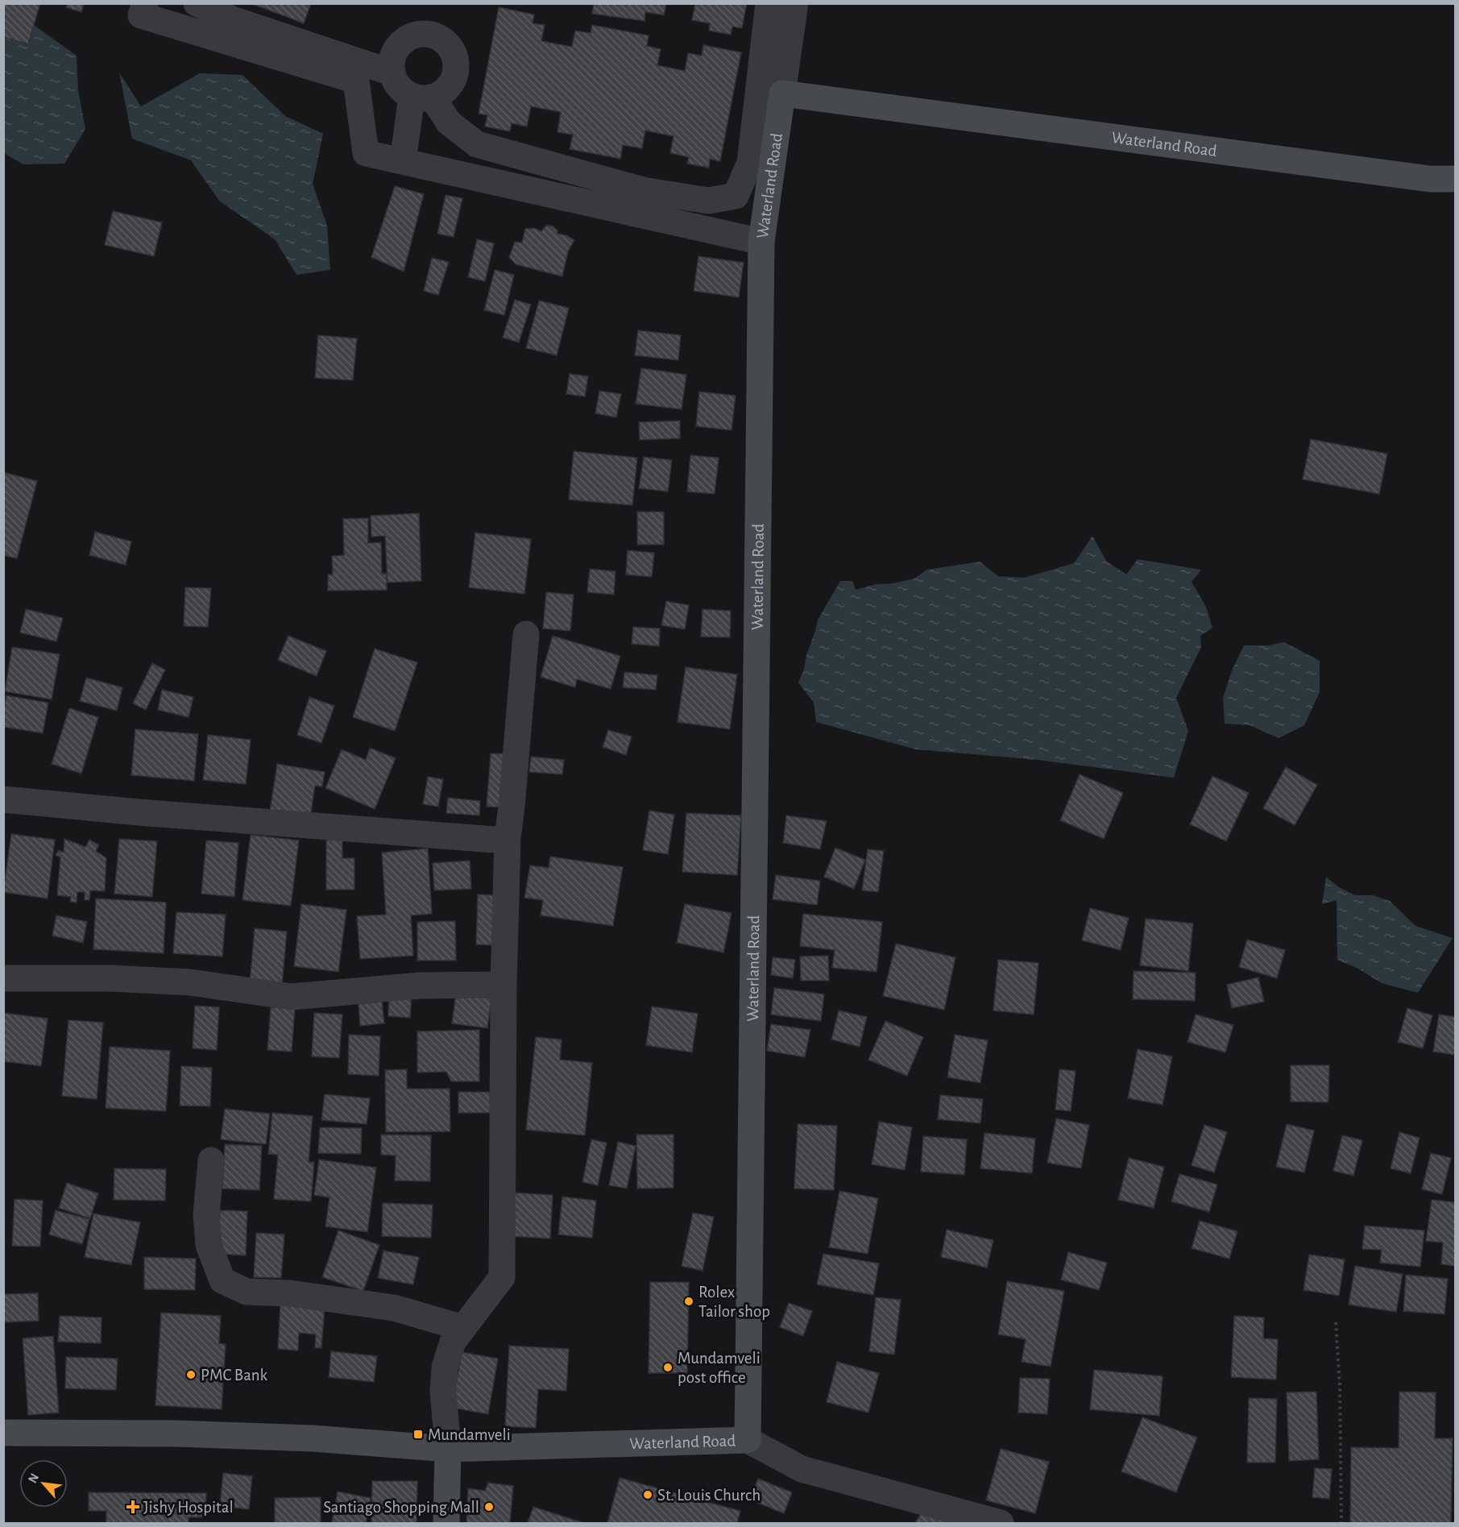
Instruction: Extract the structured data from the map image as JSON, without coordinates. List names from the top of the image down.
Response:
{
  "streets": {
    "main road": ["Waterland Road"]
  },
  "places": {
    "other": [
      "Rolex Tailor shop",
      "Mundamveli post office",
      "PMC Bank",
      "St. Louis Church",
      "Santiago Shopping Mall"
    ],
    "transit": ["Mundamveli"],
    "health": ["Jishy Hospital"]
  },
  "north": "top left"
}
